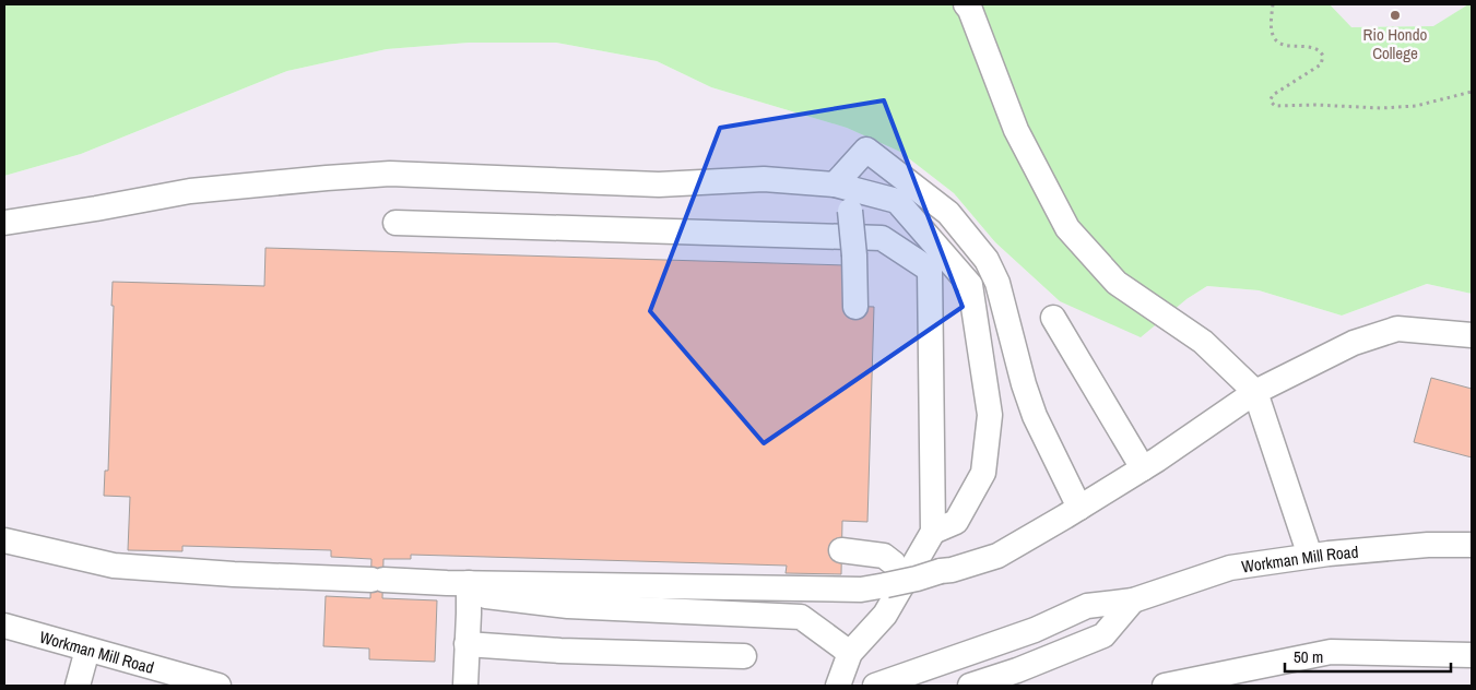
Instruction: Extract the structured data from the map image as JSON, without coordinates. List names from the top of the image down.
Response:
{
  "streets": {
    "street": ["Workman Mill Road"]
  },
  "places": ["Rio Hondo College"],
  "scale_bar": "50 m"
}
